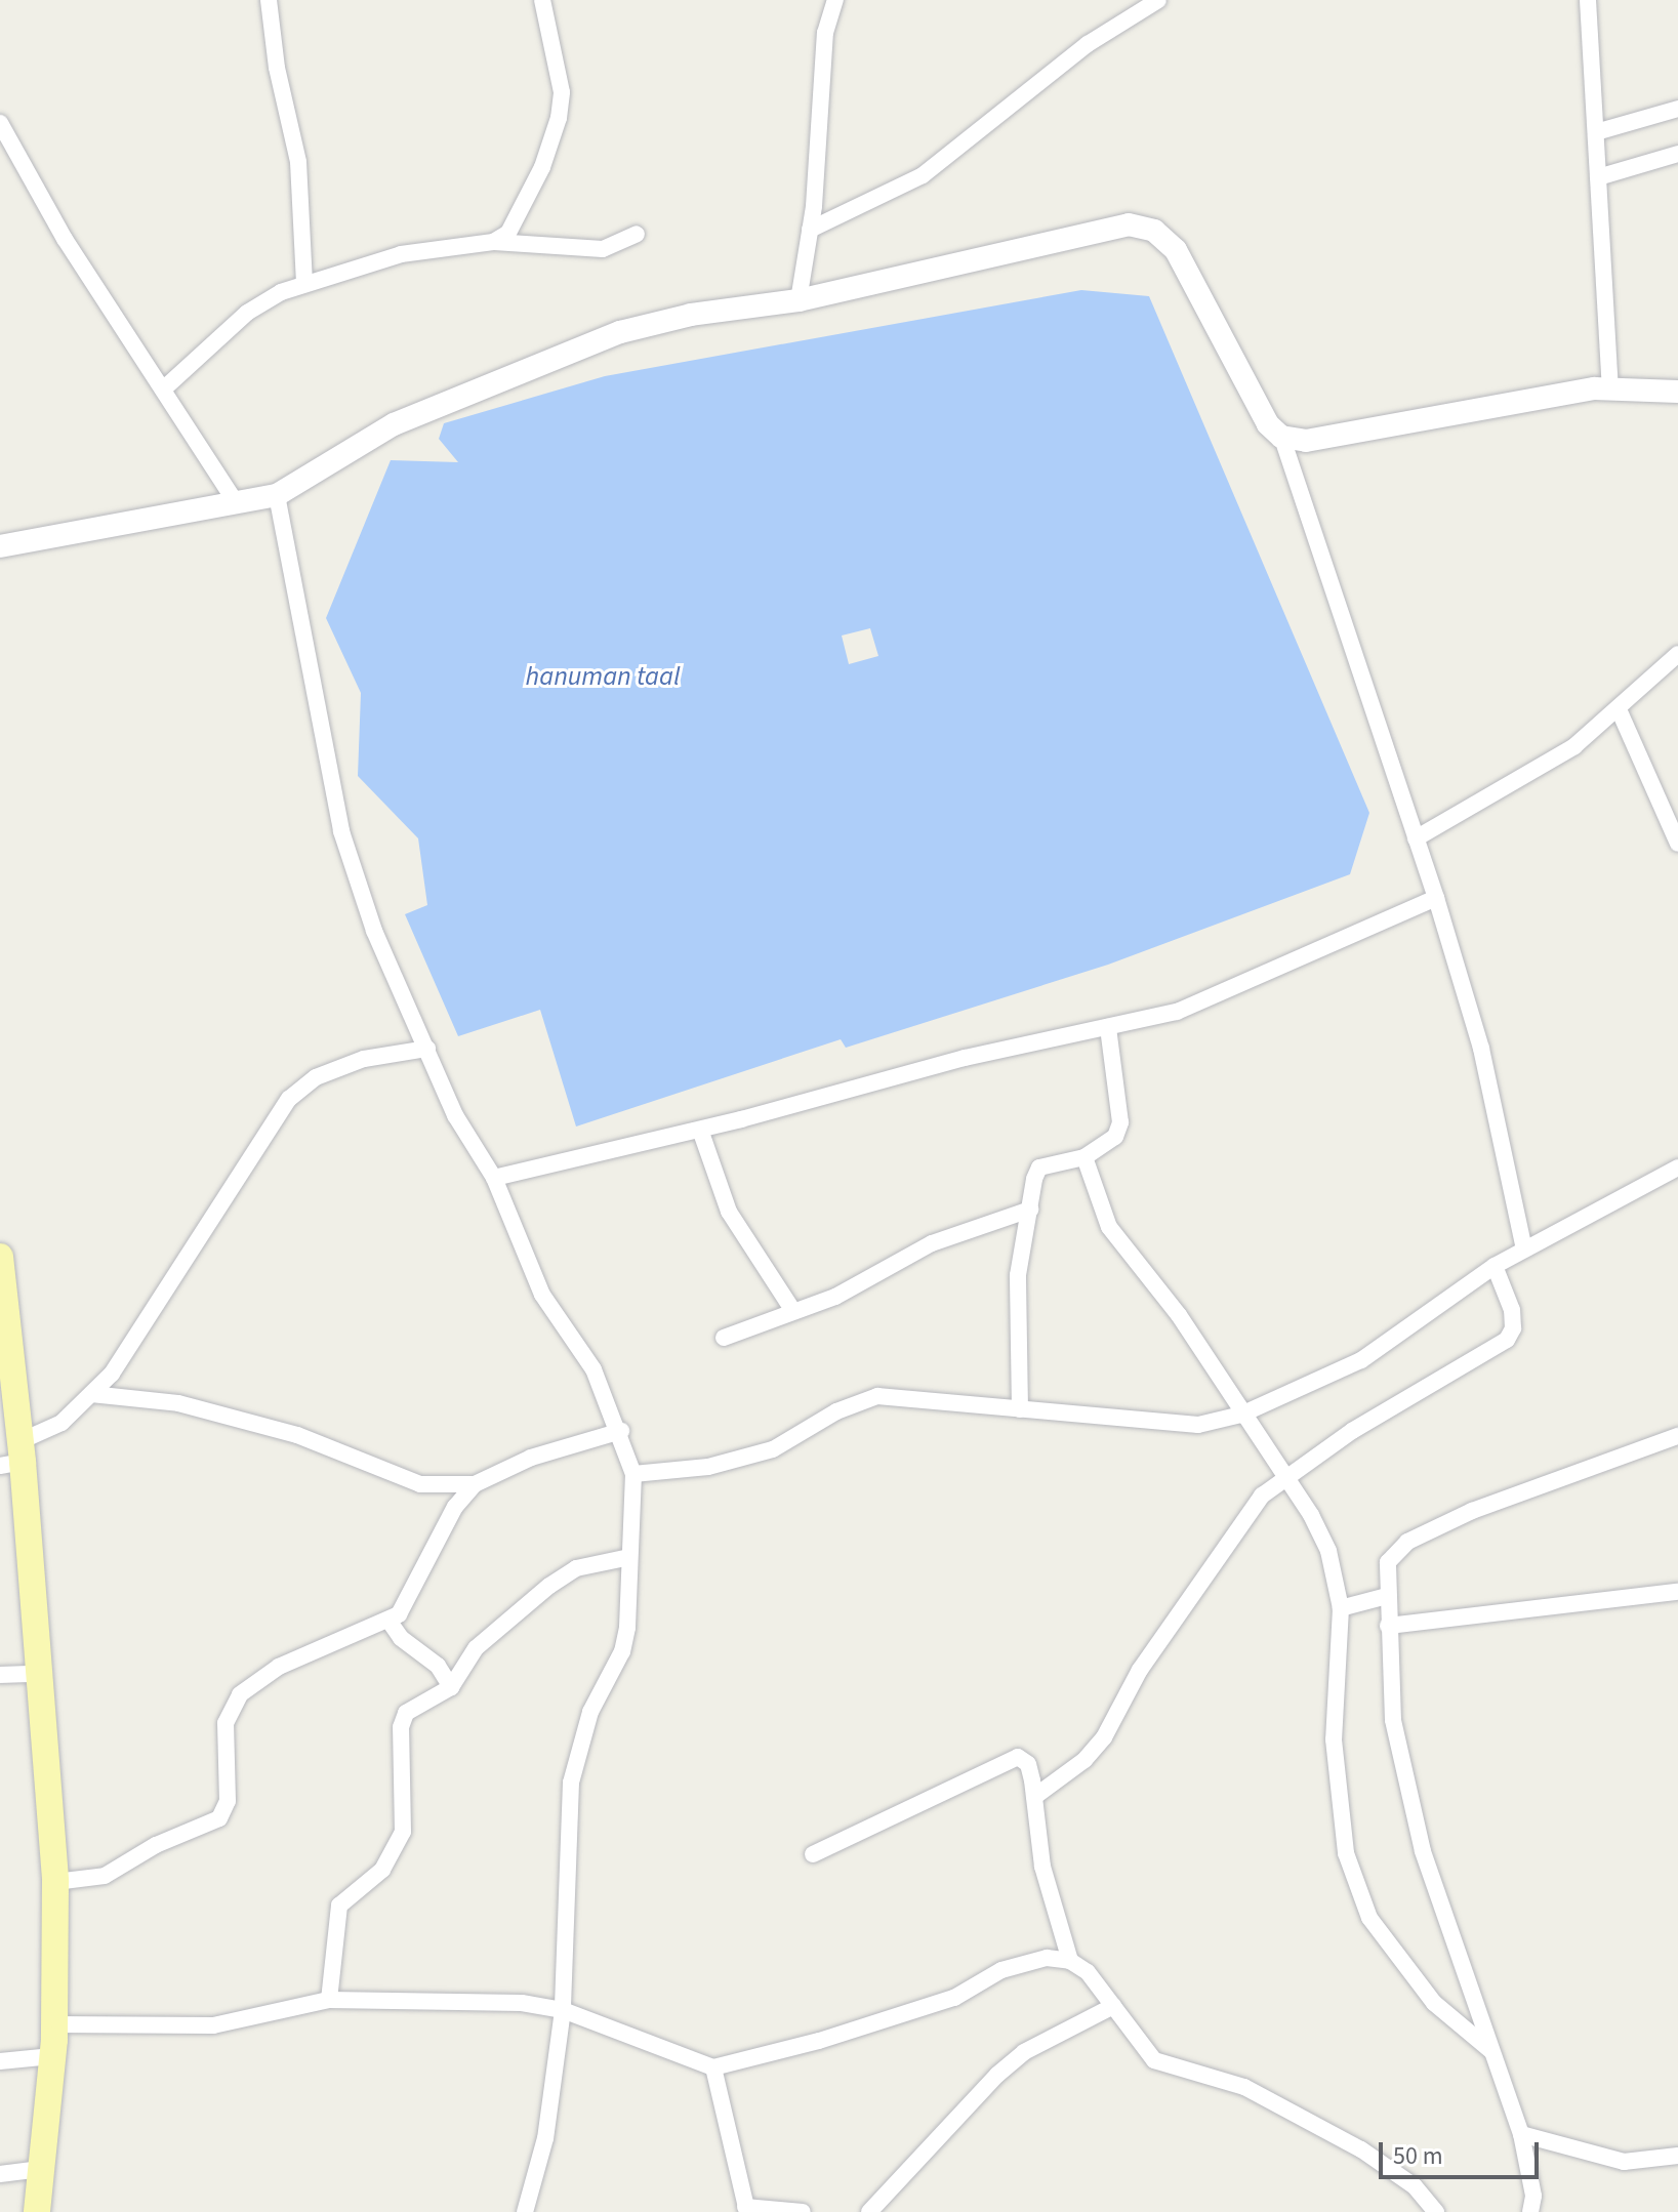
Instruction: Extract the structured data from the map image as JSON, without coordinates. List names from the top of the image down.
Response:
{
  "water": ["hanuman taal"],
  "scale_bar": "50 m"
}
